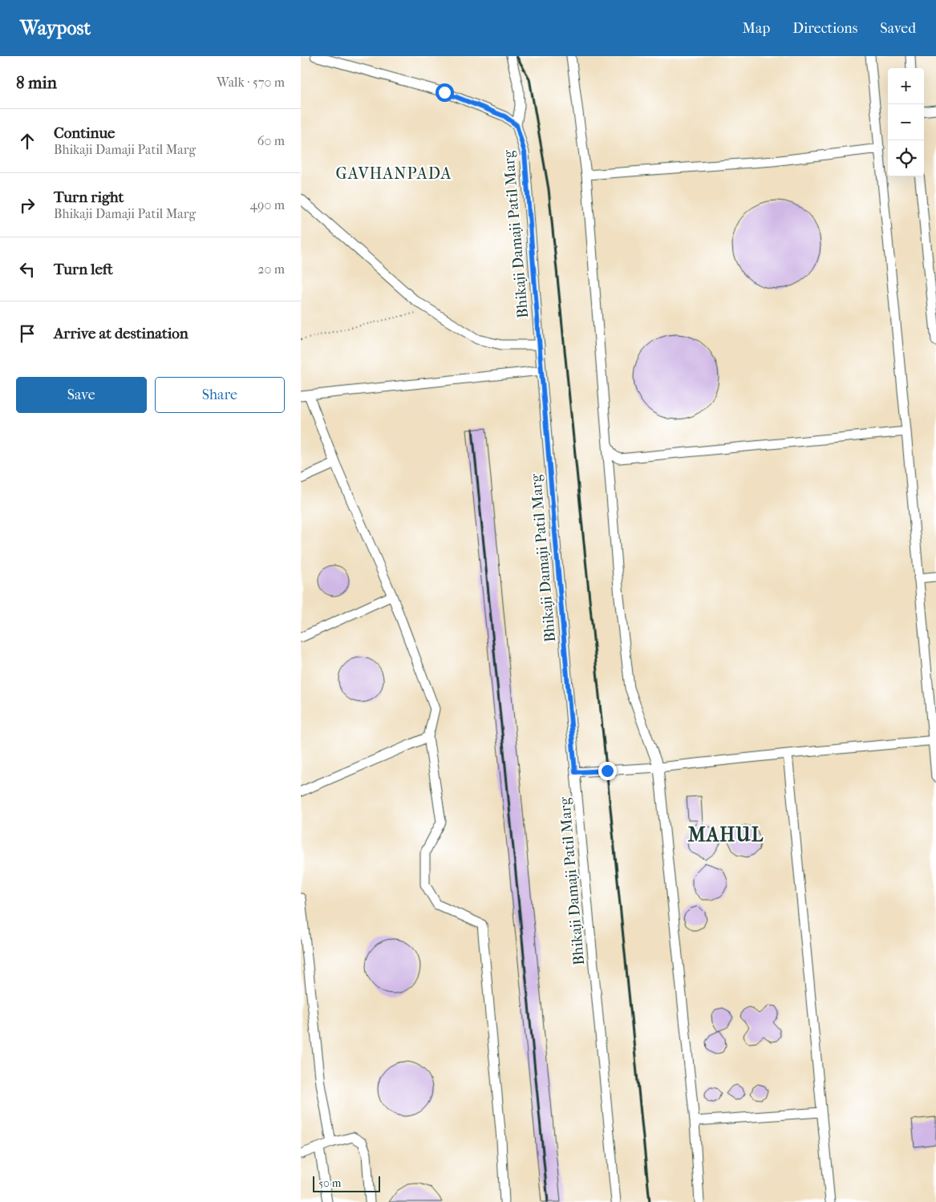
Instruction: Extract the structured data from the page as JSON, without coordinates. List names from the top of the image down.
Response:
{
  "streets": {
    "street": ["Bhikaji Damaji Patil Marg"]
  },
  "districts": ["GAVHANPADA", "MAHUL"],
  "scale_bar": "50 m",
  "page": {
    "header": "Waypost",
    "nav": ["Map", "Directions", "Saved"],
    "heading": ["8 min", "Walk · 570 m"],
    "map_buttons": ["+", "−"],
    "list": [
      ["Continue", "Bhikaji Damaji Patil Marg", "60 m"],
      ["Turn right", "Bhikaji Damaji Patil Marg", "490 m"],
      ["Turn left", "20 m"],
      "Arrive at destination"
    ],
    "buttons": ["Save", "Share"],
    "scale": "50 m"
  }
}
